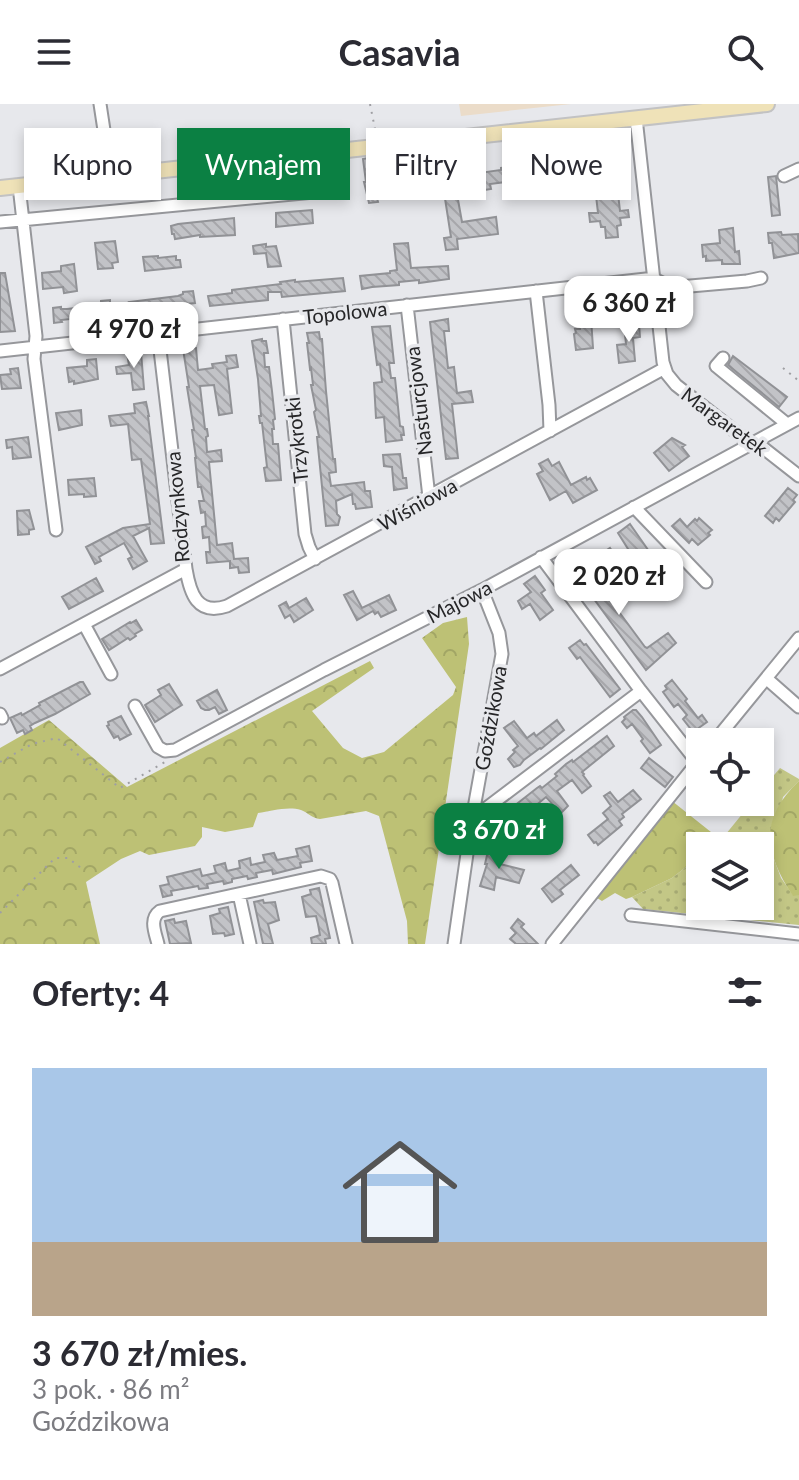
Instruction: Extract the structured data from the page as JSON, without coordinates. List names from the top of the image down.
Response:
{
  "streets": {
    "street": [
      "Topolowa",
      "Nasturcjowa",
      "Margaretek",
      "Trzykrotki",
      "Wiśniowa",
      "Rodzynkowa",
      "Majowa",
      "Goździkowa"
    ]
  },
  "crossings": [
    ["Topolowa", "Nasturcjowa"],
    ["Topolowa", "Margaretek"],
    ["Topolowa", "Trzykrotki"],
    ["Topolowa", "Rodzynkowa"],
    ["Nasturcjowa", "Wiśniowa"],
    ["Margaretek", "Wiśniowa"],
    ["Margaretek", "Majowa"],
    ["Trzykrotki", "Wiśniowa"],
    ["Wiśniowa", "Rodzynkowa"],
    ["Majowa", "Goździkowa"]
  ],
  "page": {
    "header": "Casavia",
    "chip": [
      "Kupno",
      "Wynajem",
      "Filtry",
      "Nowe"
    ],
    "price": [
      "6 360 zł",
      "4 970 zł",
      "2 020 zł",
      "3 670 zł"
    ],
    "heading": "Oferty: 4",
    "list": [
      {
        "name": "3 670 zł/mies.",
        "note": "3 pok. · 86 m² · Goździkowa"
      }
    ]
  }
}
